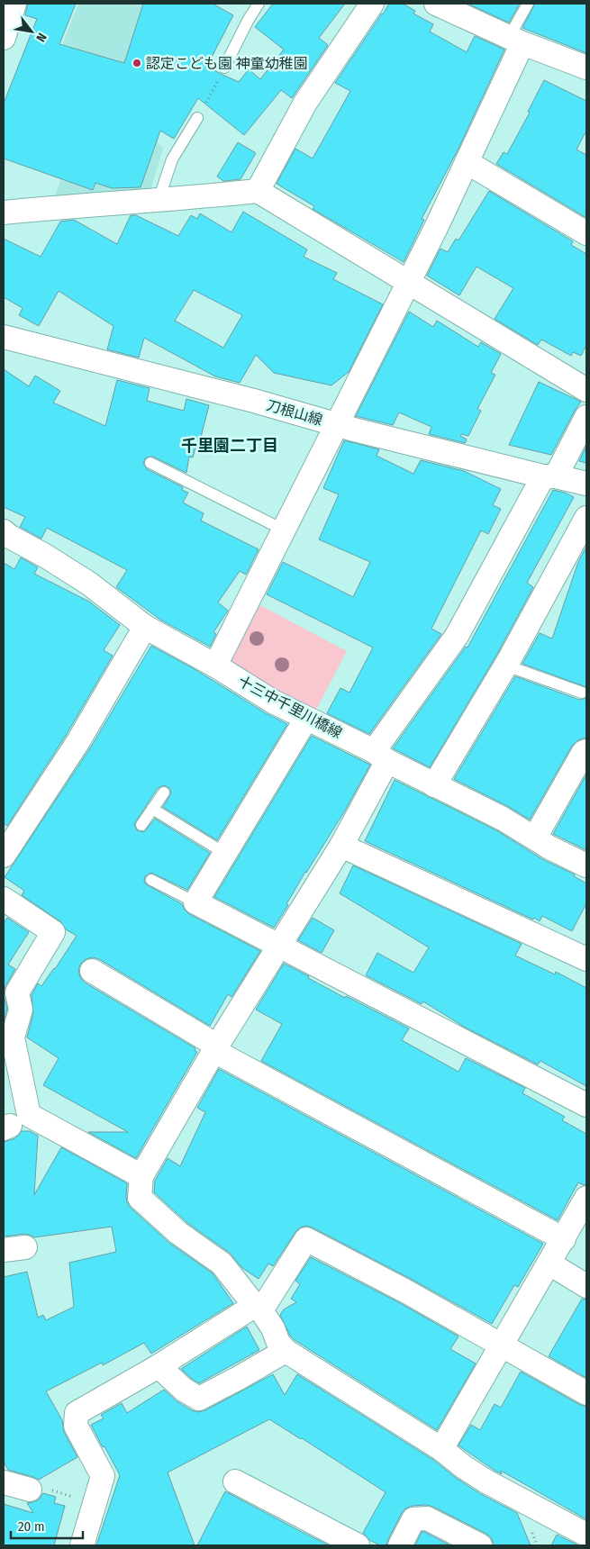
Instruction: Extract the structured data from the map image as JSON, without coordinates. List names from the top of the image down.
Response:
{
  "streets": {
    "street": ["刀根山線", "十三中千里川橋線"]
  },
  "districts": ["千里園二丁目"],
  "places": ["認定こども園 神童幼稚園"],
  "scale_bar": "20 m",
  "north": "bottom right"
}
